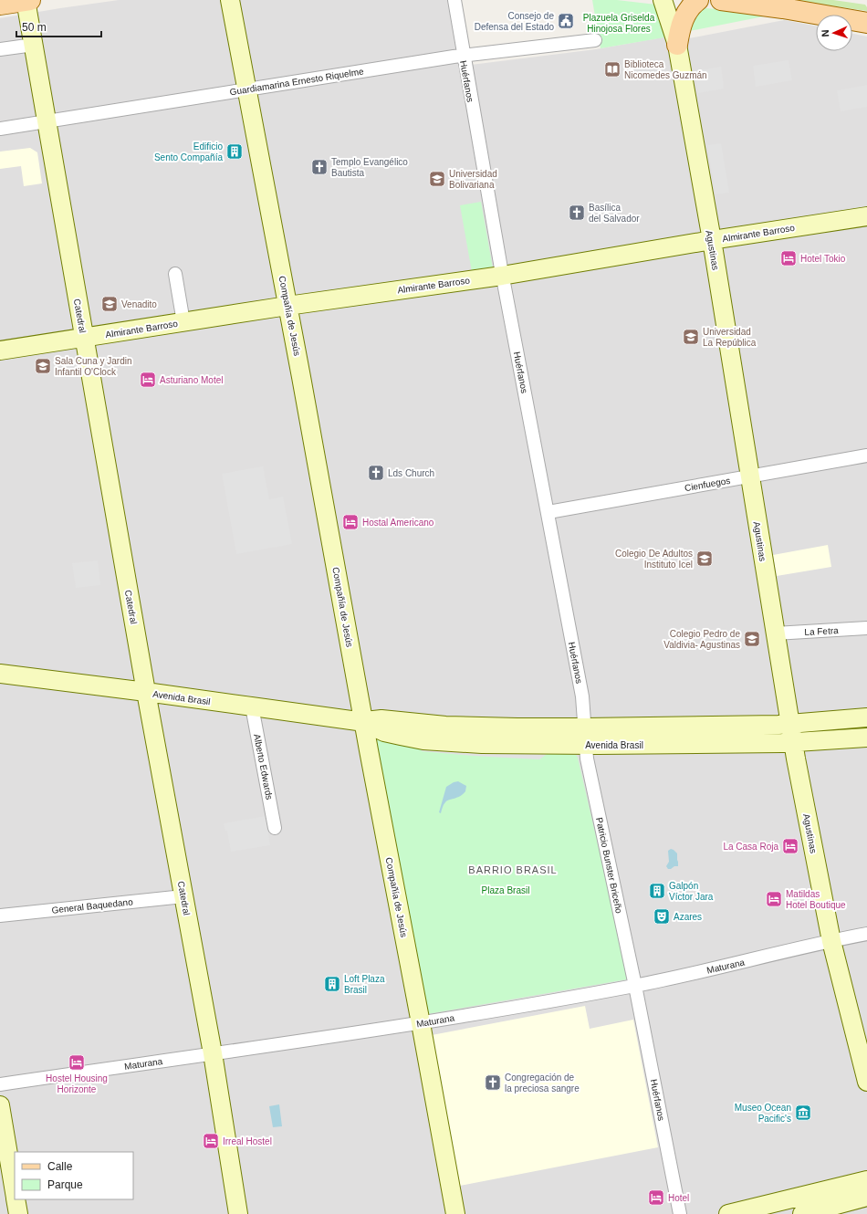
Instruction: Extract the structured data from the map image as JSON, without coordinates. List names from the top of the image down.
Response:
{
  "streets": {
    "main road": [
      "Almirante Barroso",
      "Agustinas",
      "Catedral",
      "Compañía de Jesús",
      "Avenida Brasil"
    ],
    "street": [
      "Guardiamarina Ernesto Riquelme",
      "Huérfanos",
      "Cienfuegos",
      "La Fetra",
      "Alberto Edwards",
      "Patricio Bunster Briceño",
      "General Baquedano",
      "Maturana"
    ]
  },
  "crossings": [
    ["Guardiamarina Ernesto Riquelme", "Huérfanos"],
    ["Guardiamarina Ernesto Riquelme", "Catedral"],
    ["Guardiamarina Ernesto Riquelme", "Compañía de Jesús"],
    ["Huérfanos", "Almirante Barroso"],
    ["Huérfanos", "Cienfuegos"],
    ["Huérfanos", "Avenida Brasil"],
    ["Huérfanos", "Patricio Bunster Briceño"],
    ["Huérfanos", "Maturana"],
    ["Almirante Barroso", "Agustinas"],
    ["Almirante Barroso", "Catedral"],
    ["Almirante Barroso", "Compañía de Jesús"],
    ["Agustinas", "Cienfuegos"],
    ["Agustinas", "La Fetra"],
    ["Agustinas", "Avenida Brasil"],
    ["Agustinas", "Maturana"],
    ["Catedral", "Avenida Brasil"],
    ["Catedral", "General Baquedano"],
    ["Catedral", "Maturana"],
    ["Compañía de Jesús", "Avenida Brasil"],
    ["Compañía de Jesús", "Maturana"],
    ["Avenida Brasil", "Alberto Edwards"],
    ["Avenida Brasil", "Patricio Bunster Briceño"],
    ["Patricio Bunster Briceño", "Maturana"]
  ],
  "districts": ["BARRIO BRASIL"],
  "parks": ["Plazuela Griselda Hinojosa Flores", "Plaza Brasil"],
  "places": {
    "public building": ["Consejo de Defensa del Estado"],
    "library": ["Biblioteca Nicomedes Guzmán"],
    "building": ["Edificio Sento Compañía", "Galpón Víctor Jara", "Loft Plaza Brasil"],
    "church": [
      "Templo Evangélico Bautista",
      "Basílica del Salvador",
      "Lds Church",
      "Congregación de la preciosa sangre"
    ],
    "school or university": [
      "Universidad Bolivariana",
      "Venadito",
      "Universidad La República",
      "Sala Cuna y Jardin Infantil O'Clock",
      "Colegio De Adultos Instituto Icel",
      "Colegio Pedro de Valdivia- Agustinas"
    ],
    "hotel": [
      "Hotel Tokio",
      "Asturiano Motel",
      "Hostal Americano",
      "La Casa Roja",
      "Matildas Hotel Boutique",
      "Hostel Housing Horizonte",
      "Irreal Hostel",
      "Hotel"
    ],
    "theatre": ["Azares"],
    "museum": ["Museo Ocean Pacific's"]
  },
  "legend": ["Calle", "Parque"],
  "scale_bar": "50 m",
  "north": "left"
}
